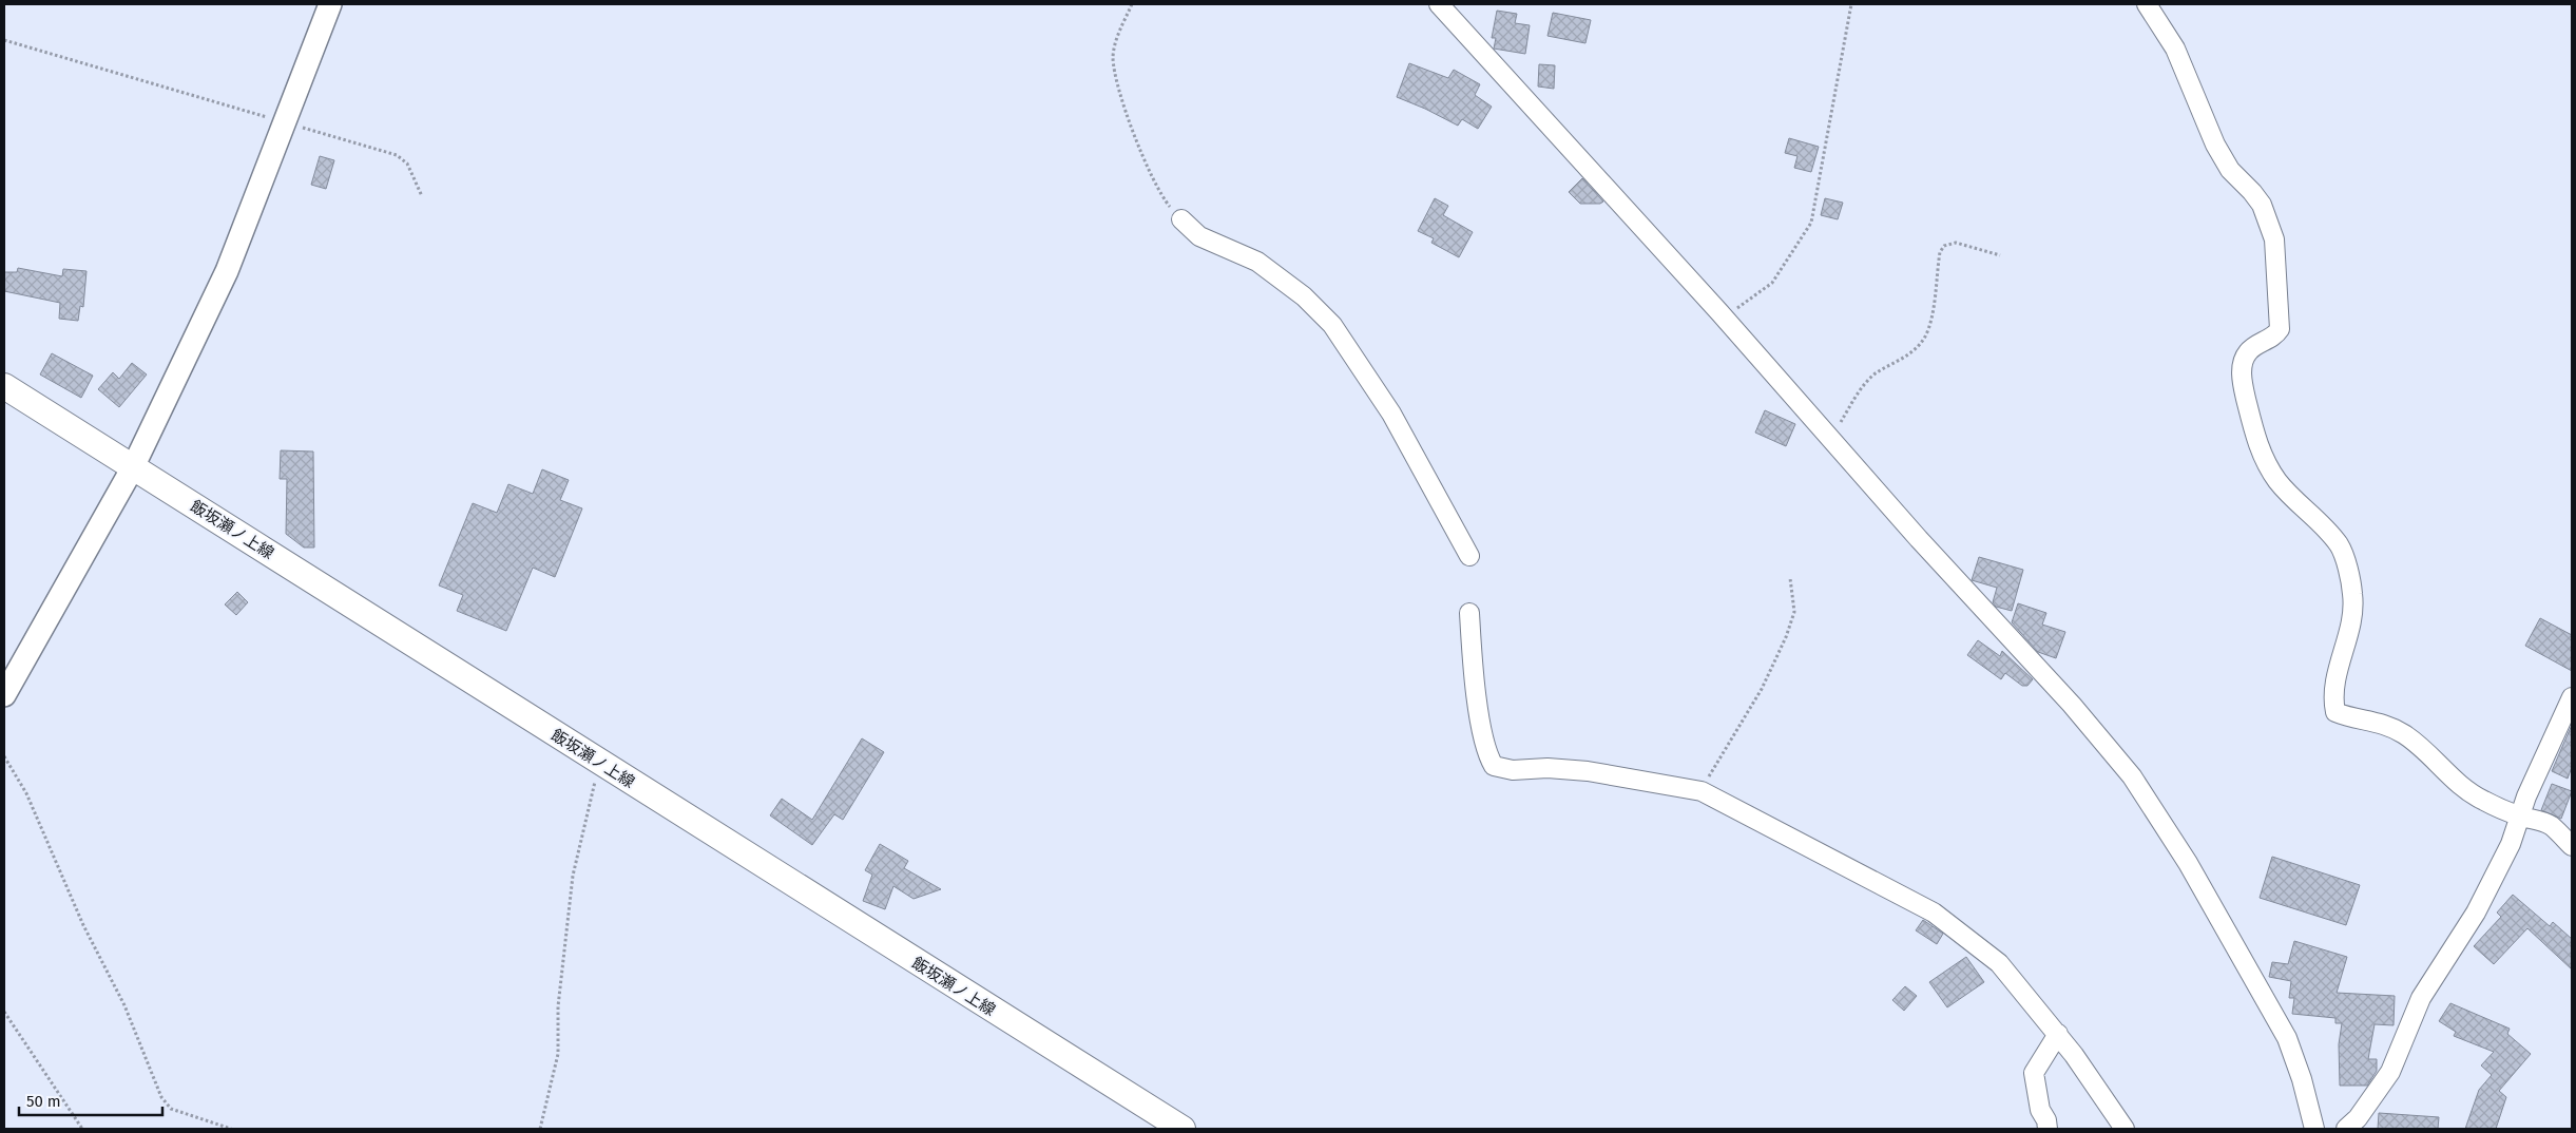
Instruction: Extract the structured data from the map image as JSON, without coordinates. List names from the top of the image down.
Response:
{
  "streets": {
    "main road": ["飯坂瀬ノ上線"]
  },
  "scale_bar": "50 m"
}
